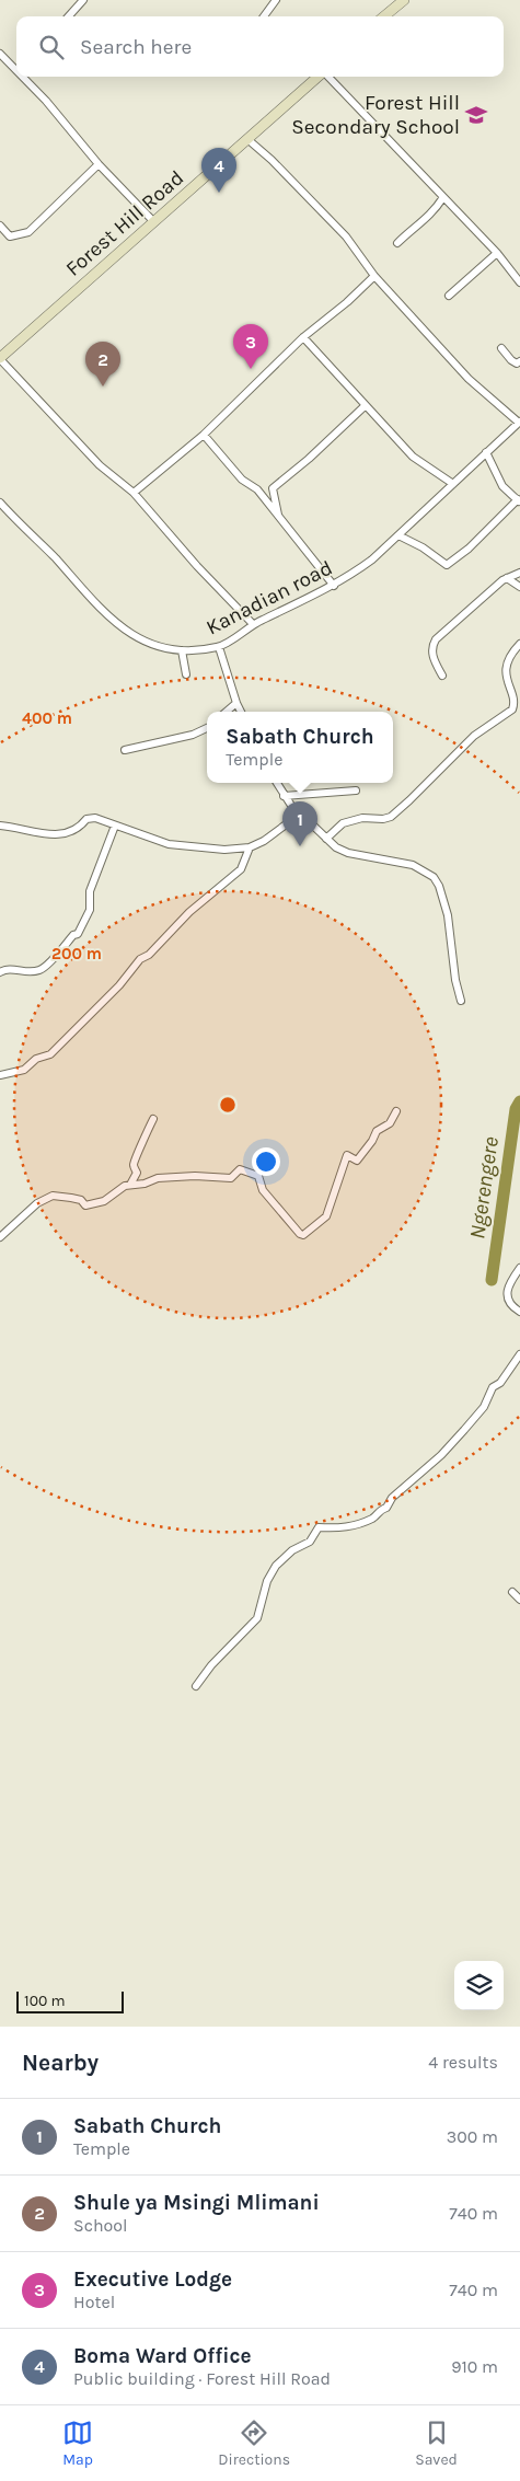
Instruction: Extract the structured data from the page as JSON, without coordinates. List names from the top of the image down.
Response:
{
  "streets": {
    "street": ["Forest Hill Road", "Kanadian road"]
  },
  "water": ["Ngerengere"],
  "places": {
    "school or university": ["Forest Hill Secondary School"]
  },
  "scale_bar": "100 m",
  "page": {
    "search": "Search here",
    "pins": [
      "4",
      "3",
      "2",
      "1"
    ],
    "popup": ["Sabath Church", "Temple"],
    "scale": "100 m",
    "heading": ["Nearby", "4 results"],
    "list": [
      {
        "mark": "1",
        "name": "Sabath Church",
        "note": "Temple",
        "value": "300 m"
      },
      {
        "mark": "2",
        "name": "Shule ya Msingi Mlimani",
        "note": "School",
        "value": "740 m"
      },
      {
        "mark": "3",
        "name": "Executive Lodge",
        "note": "Hotel",
        "value": "740 m"
      },
      {
        "mark": "4",
        "name": "Boma Ward Office",
        "note": "Public building · Forest Hill Road",
        "value": "910 m"
      }
    ],
    "nav": ["Map", "Directions", "Saved"]
  },
  "rings": ["400 m", "200 m"]
}
